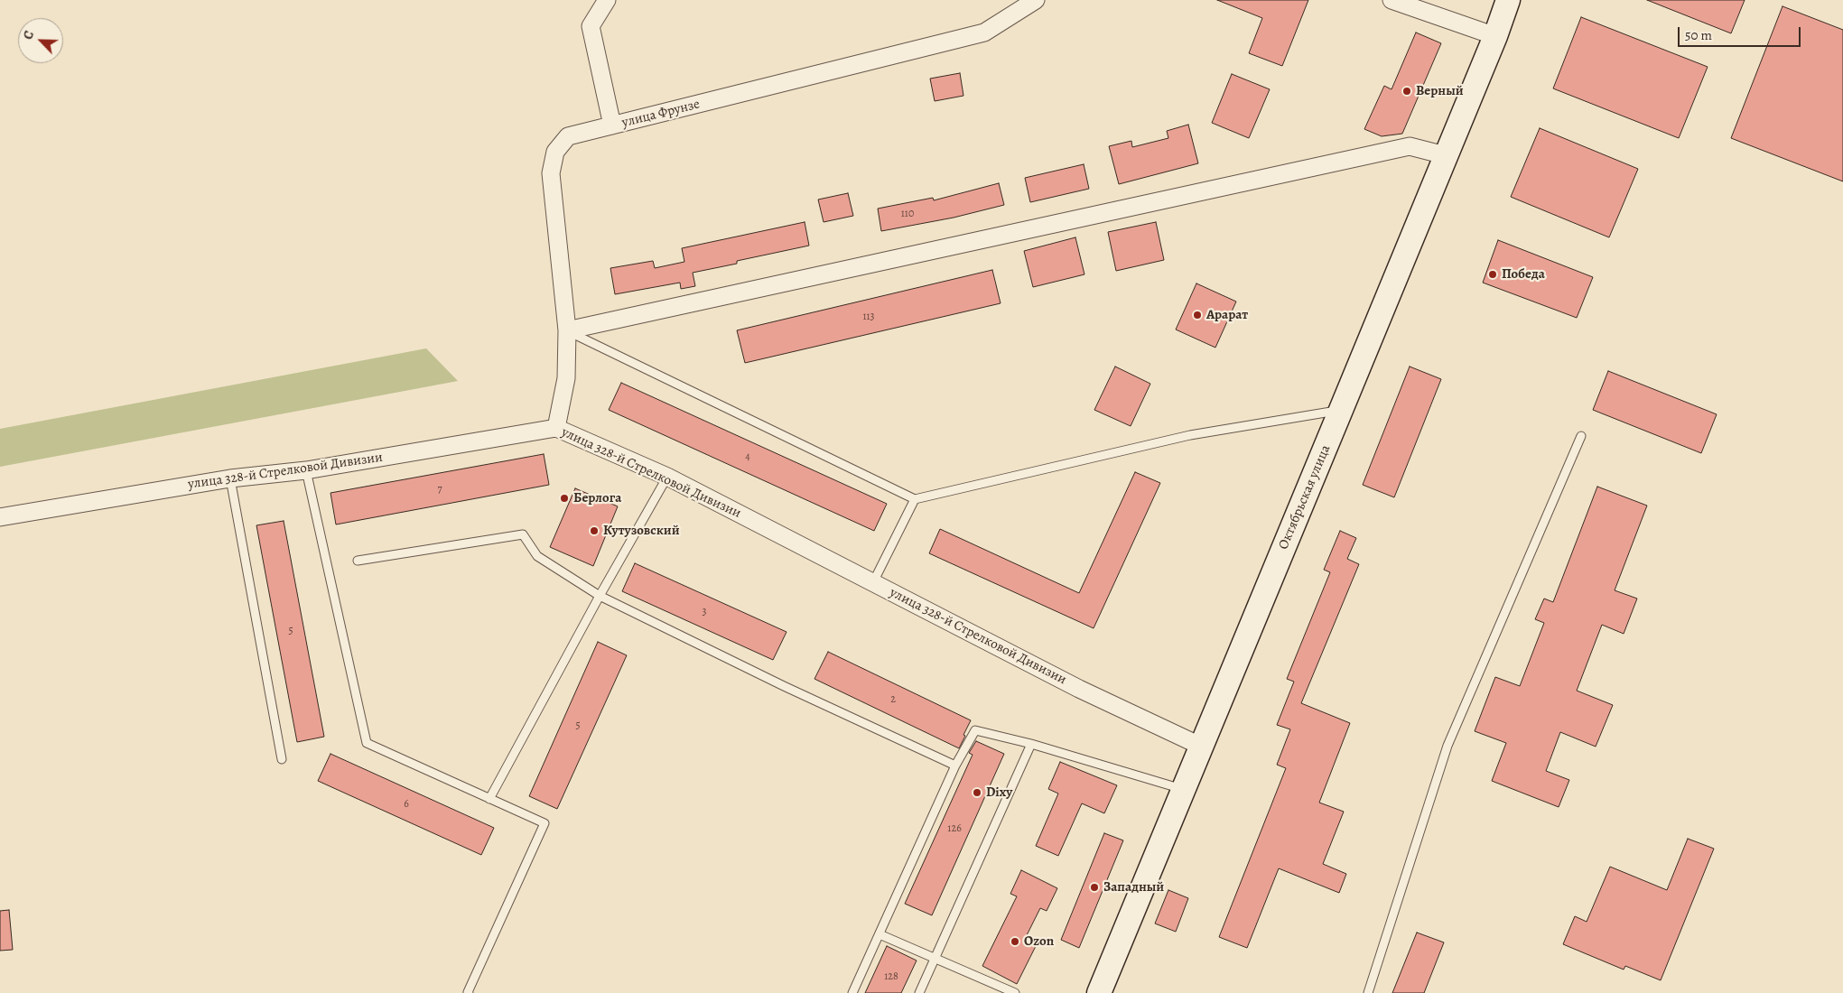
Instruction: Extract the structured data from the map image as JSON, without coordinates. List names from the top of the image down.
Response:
{
  "streets": {
    "main road": ["Октябрьская улица"],
    "street": ["улица Фрунзе", "улица 328-й Стрелковой Дивизии"]
  },
  "crossings": [
    ["улица Фрунзе", "улица 328-й Стрелковой Дивизии"],
    ["улица 328-й Стрелковой Дивизии", "Октябрьская улица"]
  ],
  "places": [
    "Верный",
    "Победа",
    "Арарат",
    "Берлога",
    "Кутузовский",
    "Dixy",
    "Западный",
    "Ozon"
  ],
  "house_numbers": [
    "110",
    "113",
    "4",
    "7",
    "3",
    "5",
    "2",
    "5",
    "6",
    "126",
    "128"
  ],
  "scale_bar": "50 m",
  "north": "top left"
}
